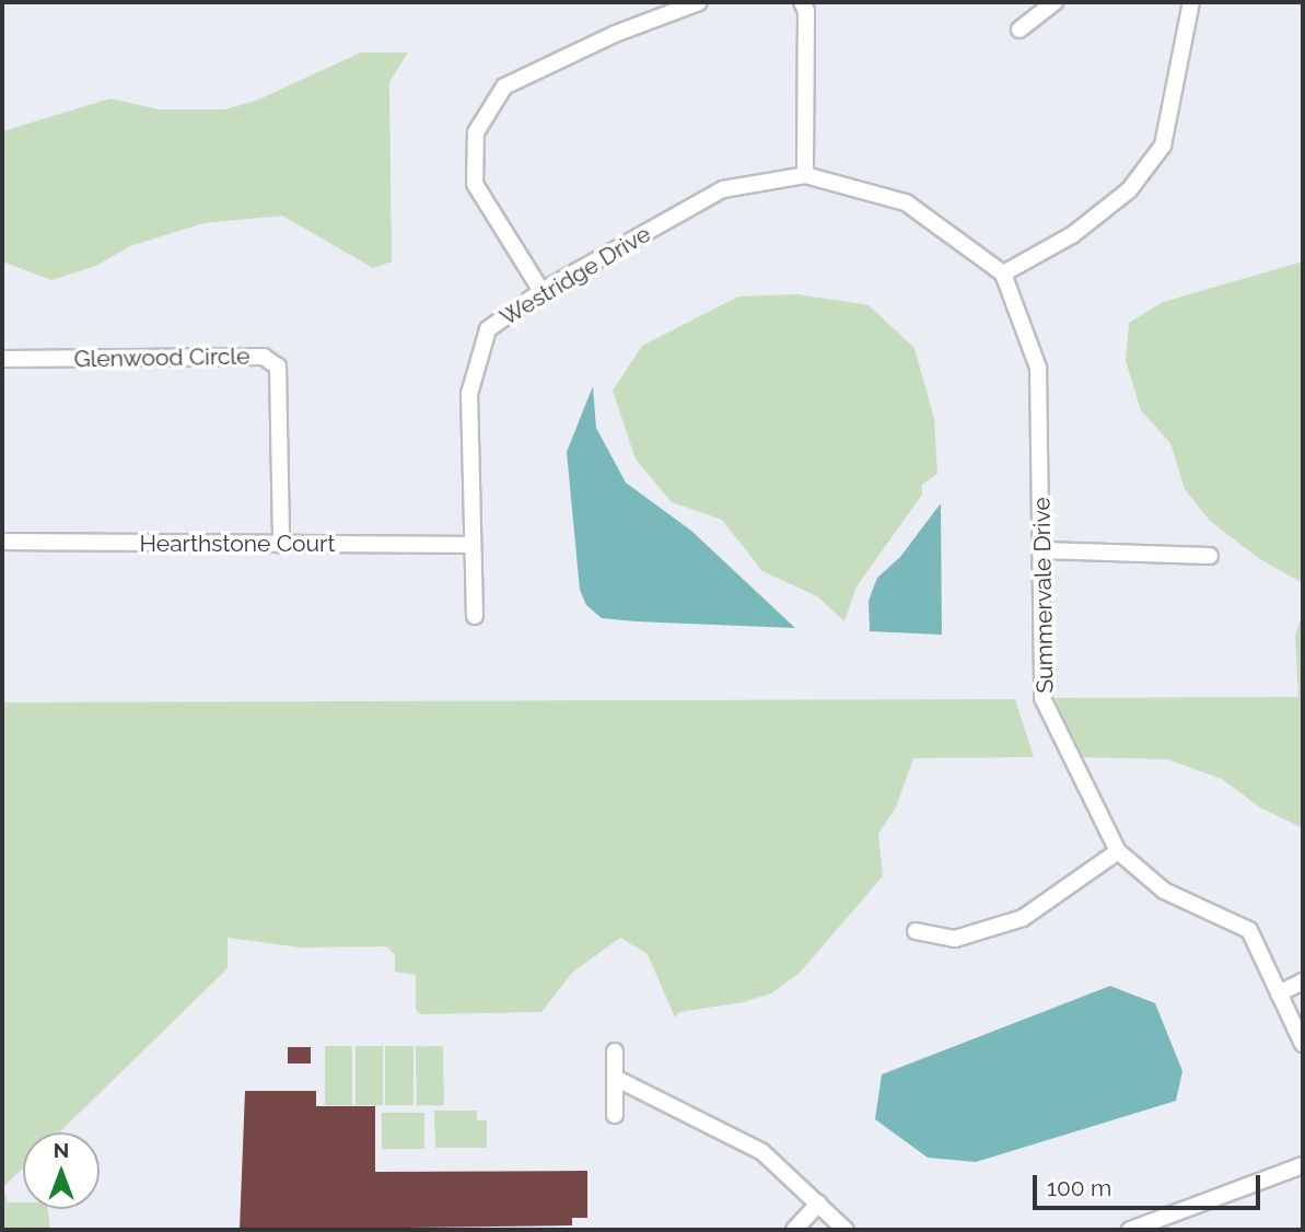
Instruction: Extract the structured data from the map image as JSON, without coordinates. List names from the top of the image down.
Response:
{
  "streets": {
    "street": [
      "Westridge Drive",
      "Glenwood Circle",
      "Hearthstone Court",
      "Summervale Drive"
    ]
  },
  "crossings": [
    ["Westridge Drive", "Hearthstone Court"],
    ["Glenwood Circle", "Hearthstone Court"]
  ],
  "scale_bar": "100 m",
  "north": "top"
}
